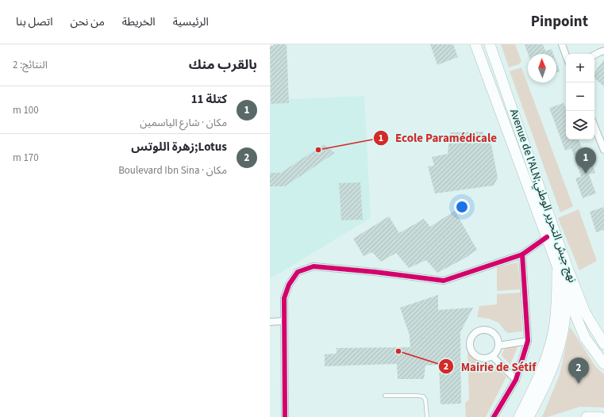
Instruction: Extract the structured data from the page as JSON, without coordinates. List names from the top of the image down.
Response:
{
  "streets": {
    "main road": ["Avenue de l'ALN;نهج جيش التحرير الوطني"]
  },
  "places": ["Ecole Paramédicale", "Mairie de Sétif"],
  "north": "top",
  "page": {
    "header": "Pinpoint",
    "nav": [
      "الرئيسية",
      "الخريطة",
      "من نحن",
      "اتصل بنا"
    ],
    "heading": ["بالقرب منك", "النتائج: 2"],
    "map_buttons": ["+", "−"],
    "list": [
      {
        "mark": "1",
        "name": "كتلة 11",
        "note": "مكان · شارع الياسمين",
        "value": "100 m"
      },
      {
        "mark": "2",
        "name": "Lotus;زهرة اللوتس",
        "note": "مكان · Boulevard Ibn Sina",
        "value": "170 m"
      }
    ],
    "pins": ["1", "2"]
  }
}
